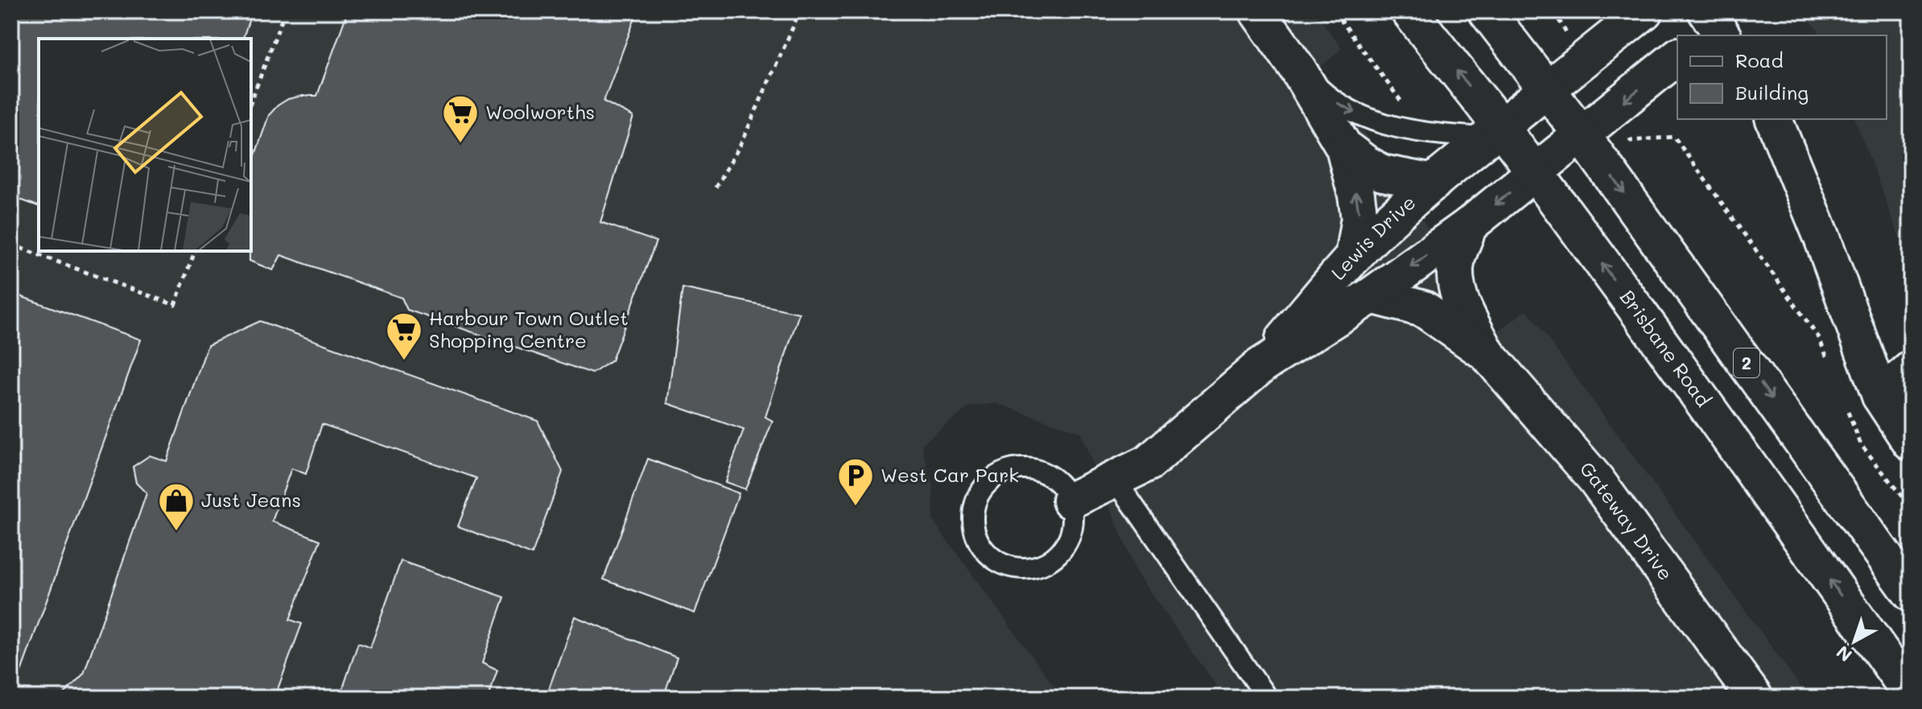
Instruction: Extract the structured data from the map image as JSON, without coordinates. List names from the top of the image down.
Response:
{
  "streets": {
    "main road": [
      "Lewis Drive",
      "Brisbane Road",
      "2",
      "Gateway Drive"
    ]
  },
  "crossings": [
    ["Lewis Drive", "Brisbane Road"],
    ["Lewis Drive", "2"],
    ["Lewis Drive", "Gateway Drive"]
  ],
  "places": {
    "supermarket": ["Woolworths", "Harbour Town Outlet Shopping Centre"],
    "parking": ["West Car Park"],
    "shop": ["Just Jeans"]
  },
  "legend": ["Road", "Building"],
  "north": "bottom left"
}
